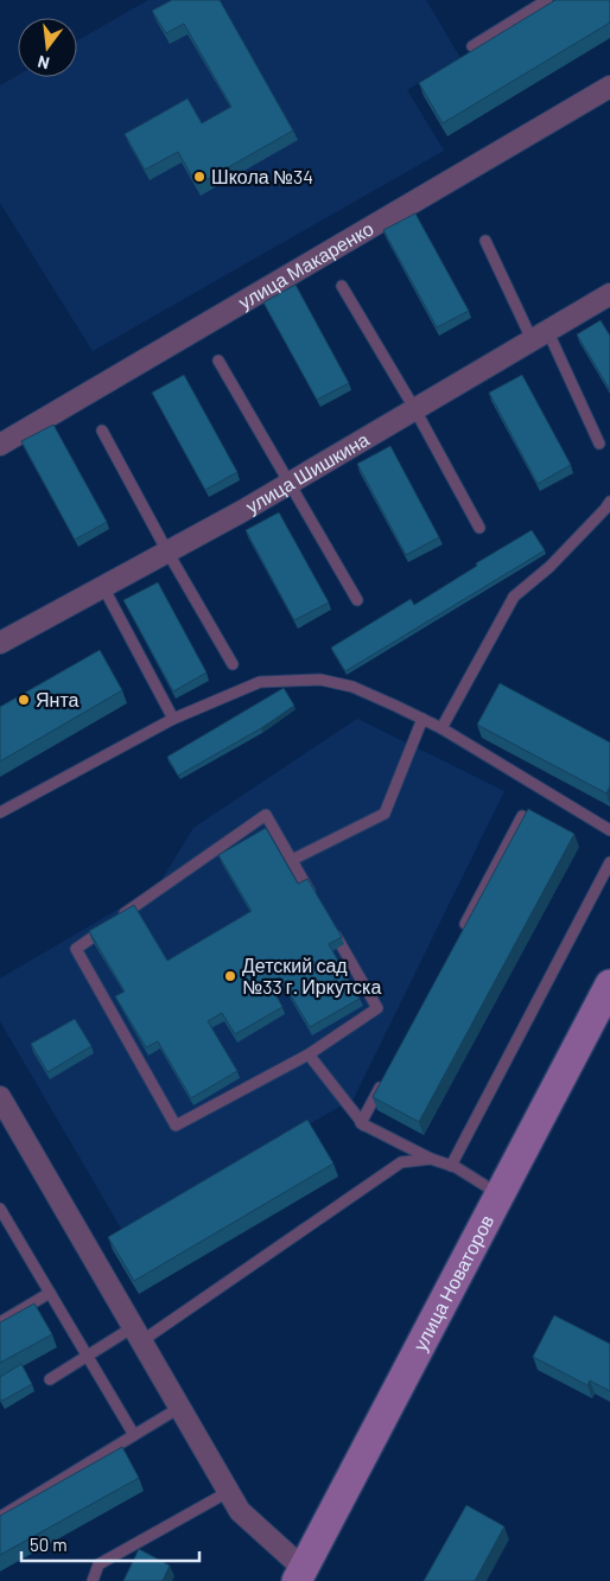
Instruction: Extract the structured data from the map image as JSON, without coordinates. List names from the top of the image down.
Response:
{
  "streets": {
    "main road": ["улица Новаторов"],
    "street": ["улица Макаренко", "улица Шишкина"]
  },
  "places": ["Школа №34", "Янта", "Детский сад №33 г. Иркутска"],
  "scale_bar": "50 m",
  "north": "bottom"
}
